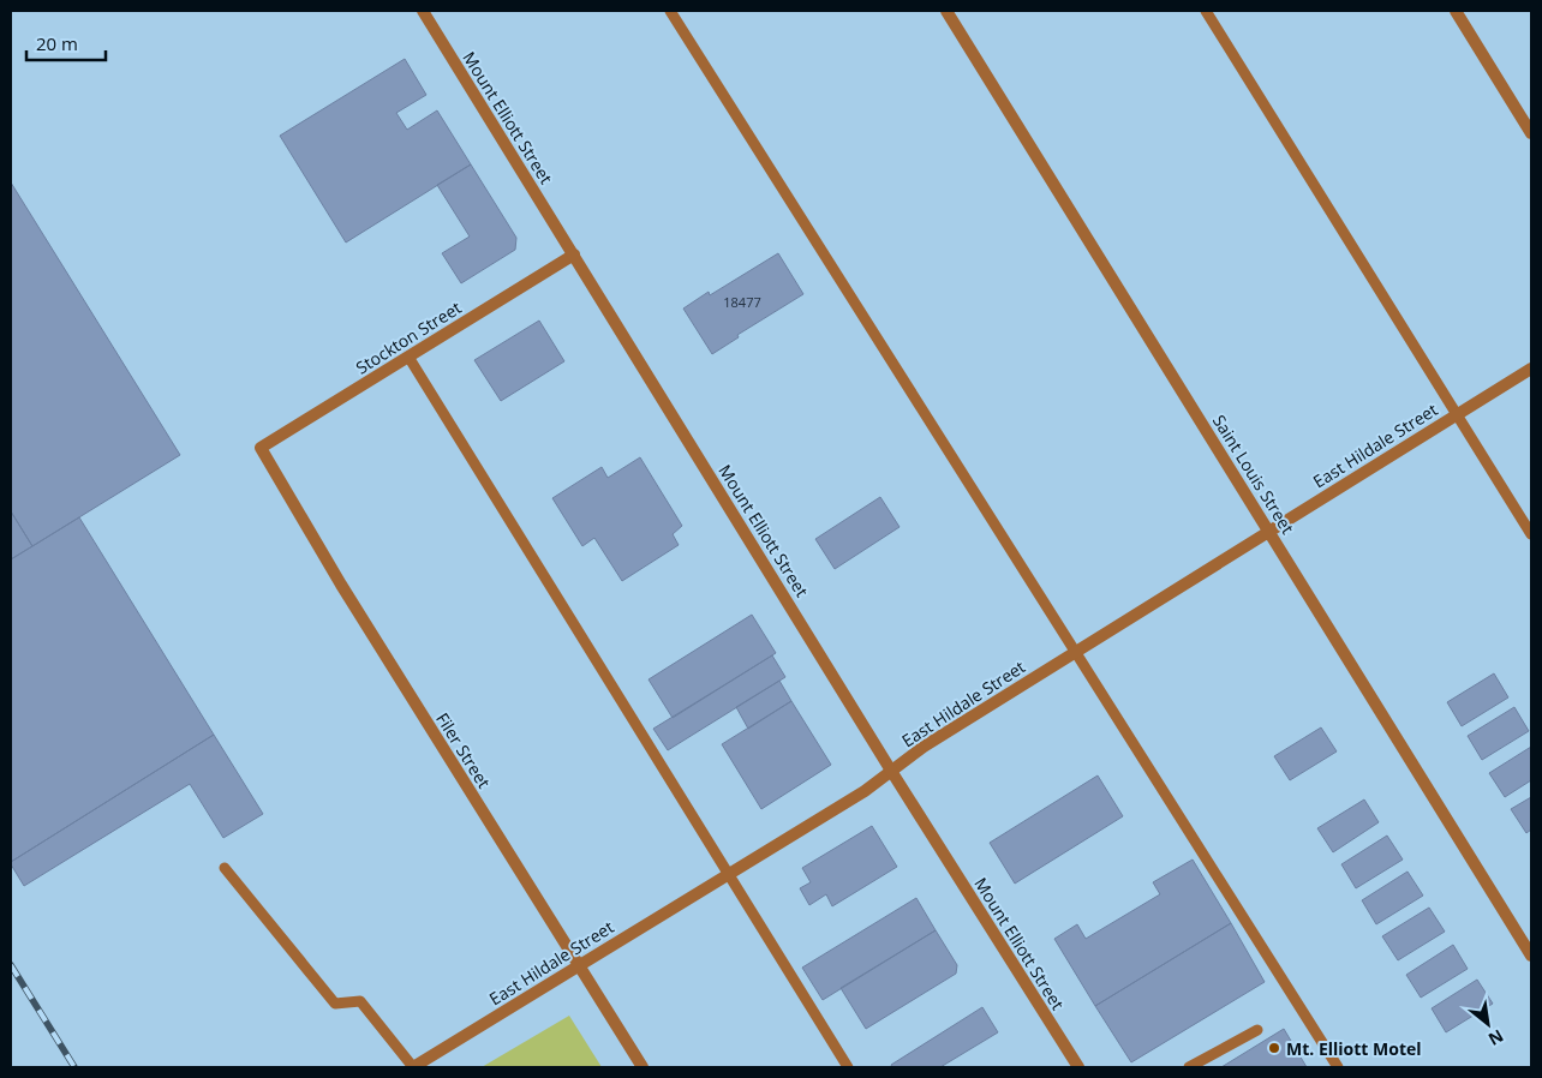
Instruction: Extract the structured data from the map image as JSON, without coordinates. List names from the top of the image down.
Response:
{
  "streets": {
    "street": [
      "Mount Elliott Street",
      "Stockton Street",
      "East Hildale Street",
      "Saint Louis Street",
      "Filer Street"
    ]
  },
  "crossings": [
    ["Mount Elliott Street", "Stockton Street"],
    ["Mount Elliott Street", "East Hildale Street"],
    ["Stockton Street", "Filer Street"],
    ["East Hildale Street", "Saint Louis Street"],
    ["East Hildale Street", "Filer Street"]
  ],
  "places": ["Mt. Elliott Motel"],
  "house_numbers": ["18477"],
  "scale_bar": "20 m",
  "north": "bottom right"
}
